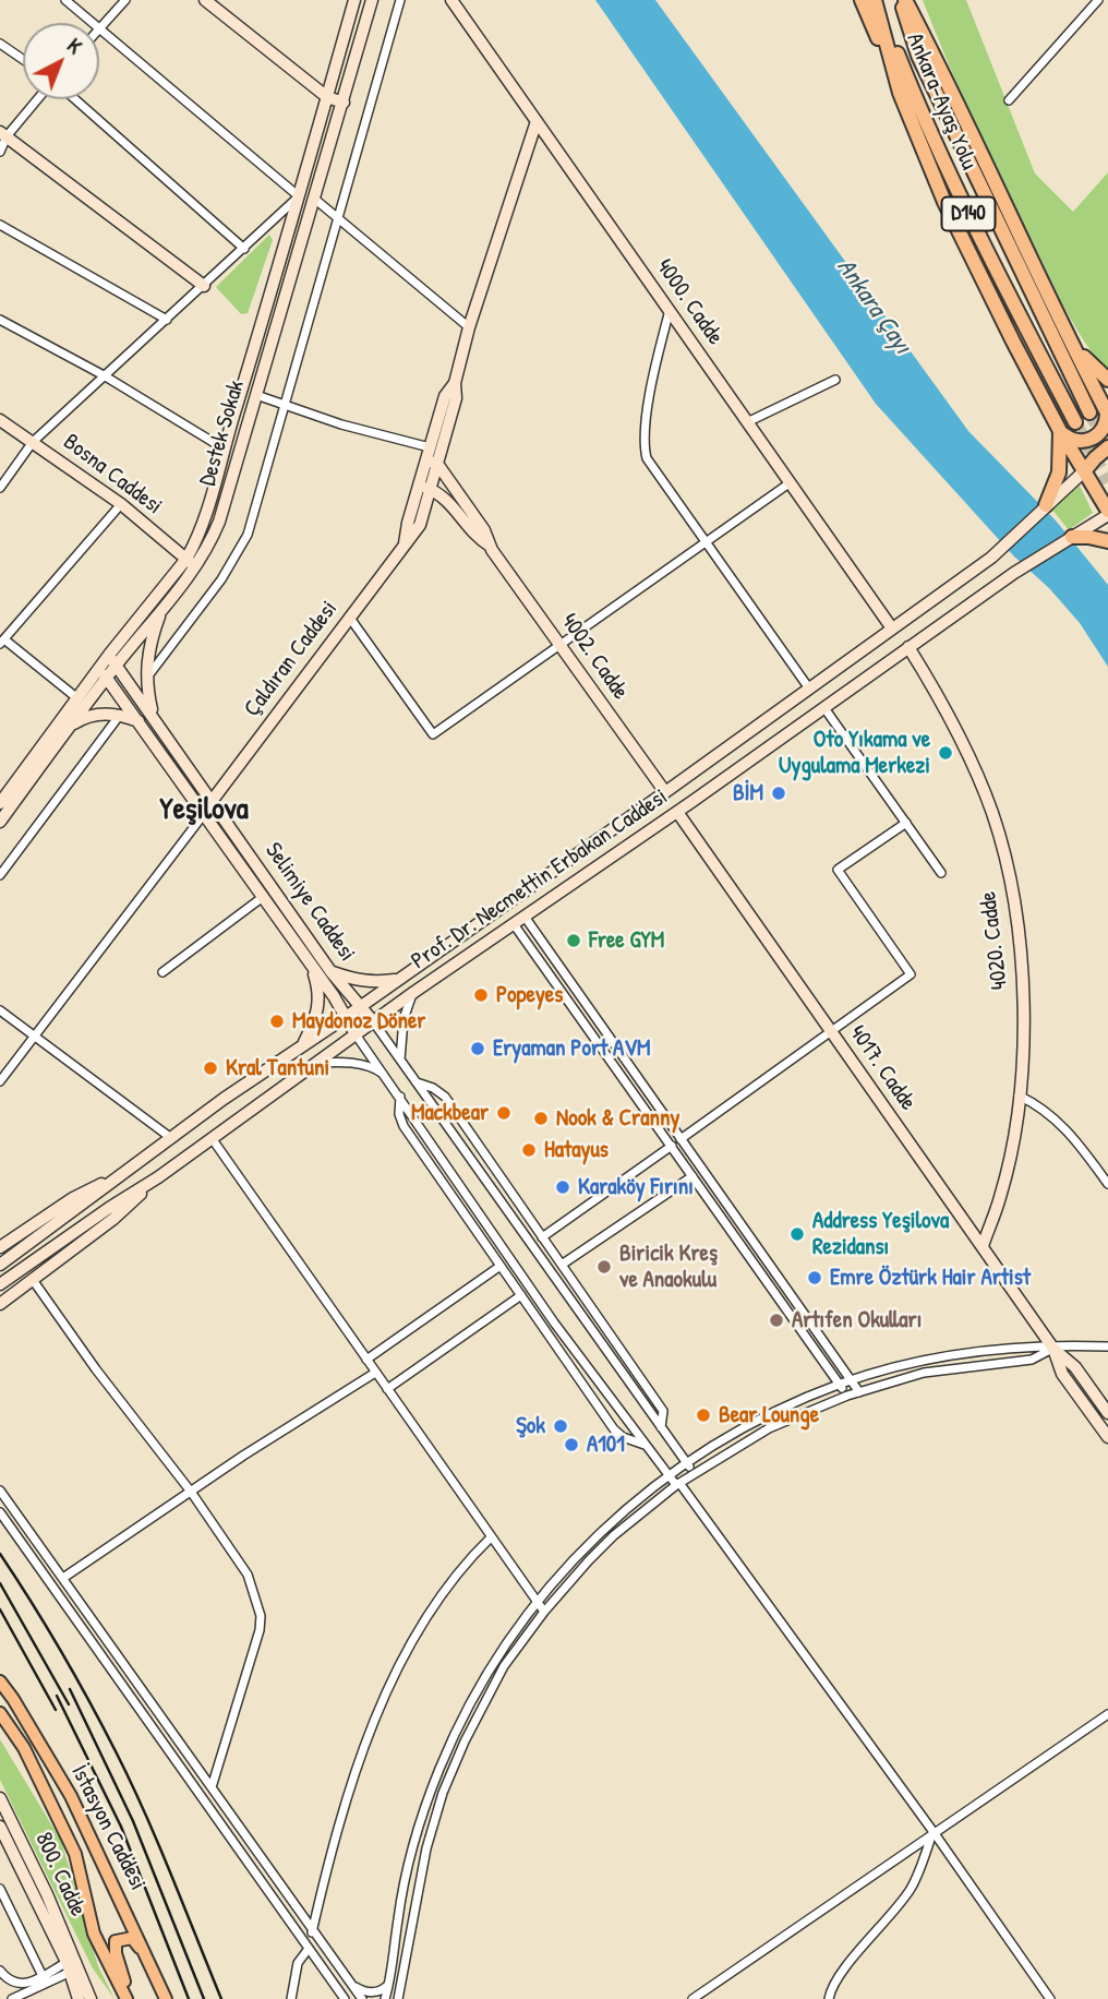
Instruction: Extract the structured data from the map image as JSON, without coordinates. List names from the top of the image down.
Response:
{
  "streets": {
    "highway": ["Ankara-Ayaş Yolu", "D140"],
    "main road": ["İstasyon Caddesi"],
    "street": [
      "4000. Cadde",
      "Destek Sokak",
      "Bosna Caddesi",
      "4002. Cadde",
      "Çaldıran Caddesi",
      "Prof. Dr. Necmettin Erbakan Caddesi",
      "Selimiye Caddesi",
      "4020. Cadde",
      "4017. Cadde",
      "800. Cadde"
    ]
  },
  "crossings": [
    ["4000. Cadde", "Prof. Dr. Necmettin Erbakan Caddesi"],
    ["Destek Sokak", "Bosna Caddesi"],
    ["Destek Sokak", "Selimiye Caddesi"],
    ["4002. Cadde", "Çaldıran Caddesi"],
    ["4002. Cadde", "Prof. Dr. Necmettin Erbakan Caddesi"],
    ["Çaldıran Caddesi", "Selimiye Caddesi"],
    ["Prof. Dr. Necmettin Erbakan Caddesi", "Selimiye Caddesi"],
    ["Prof. Dr. Necmettin Erbakan Caddesi", "4020. Cadde"],
    ["Prof. Dr. Necmettin Erbakan Caddesi", "4017. Cadde"],
    ["4020. Cadde", "4017. Cadde"]
  ],
  "districts": ["Yeşilova"],
  "water": ["Ankara Çayı"],
  "places": [
    "Oto Yıkama ve Uygulama Merkezi",
    "BİM",
    "Free GYM",
    "Popeyes",
    "Maydonoz Döner",
    "Eryaman Port AVM",
    "Kral Tantuni",
    "Mackbear",
    "Nook & Cranny",
    "Hatayus",
    "Karaköy Fırını",
    "Address Yeşilova Rezidansı",
    "Biricik Kreş ve Anaokulu",
    "Emre Öztürk Hair Artist",
    "Artıfen Okulları",
    "Bear Lounge",
    "Şok",
    "A101"
  ],
  "north": "top right"
}
